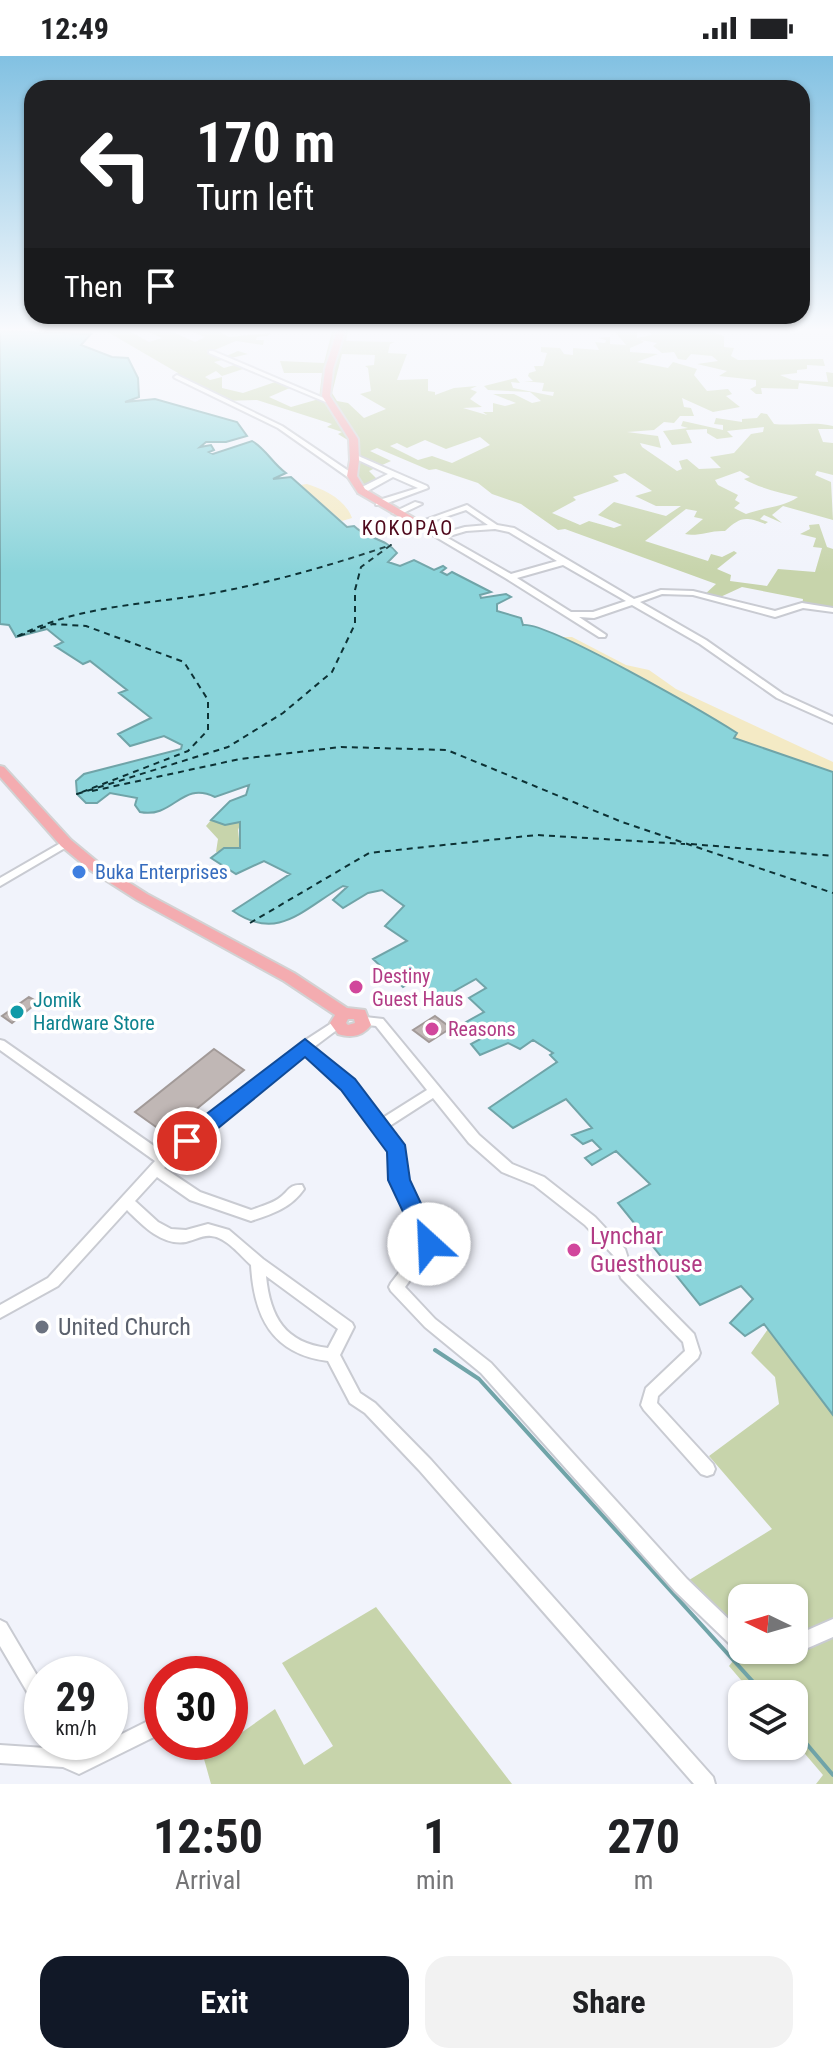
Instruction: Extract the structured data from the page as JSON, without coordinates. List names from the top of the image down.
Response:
{
  "districts": ["KOKOPAO"],
  "places": [
    "Buka Enterprises",
    "Destiny Guest Haus",
    "Jomik Hardware Store",
    "Reasons",
    "Lynchar Guesthouse",
    "United Church"
  ],
  "north": "left",
  "page": {
    "status": "12:49",
    "turn": ["170 m", "Turn left"],
    "then": "Then",
    "speed": "29 km/h",
    "limit": "30",
    "eta": [
      "12:50",
      "Arrival",
      "1",
      "min",
      "270",
      "m"
    ],
    "buttons": ["Exit", "Share"]
  }
}
